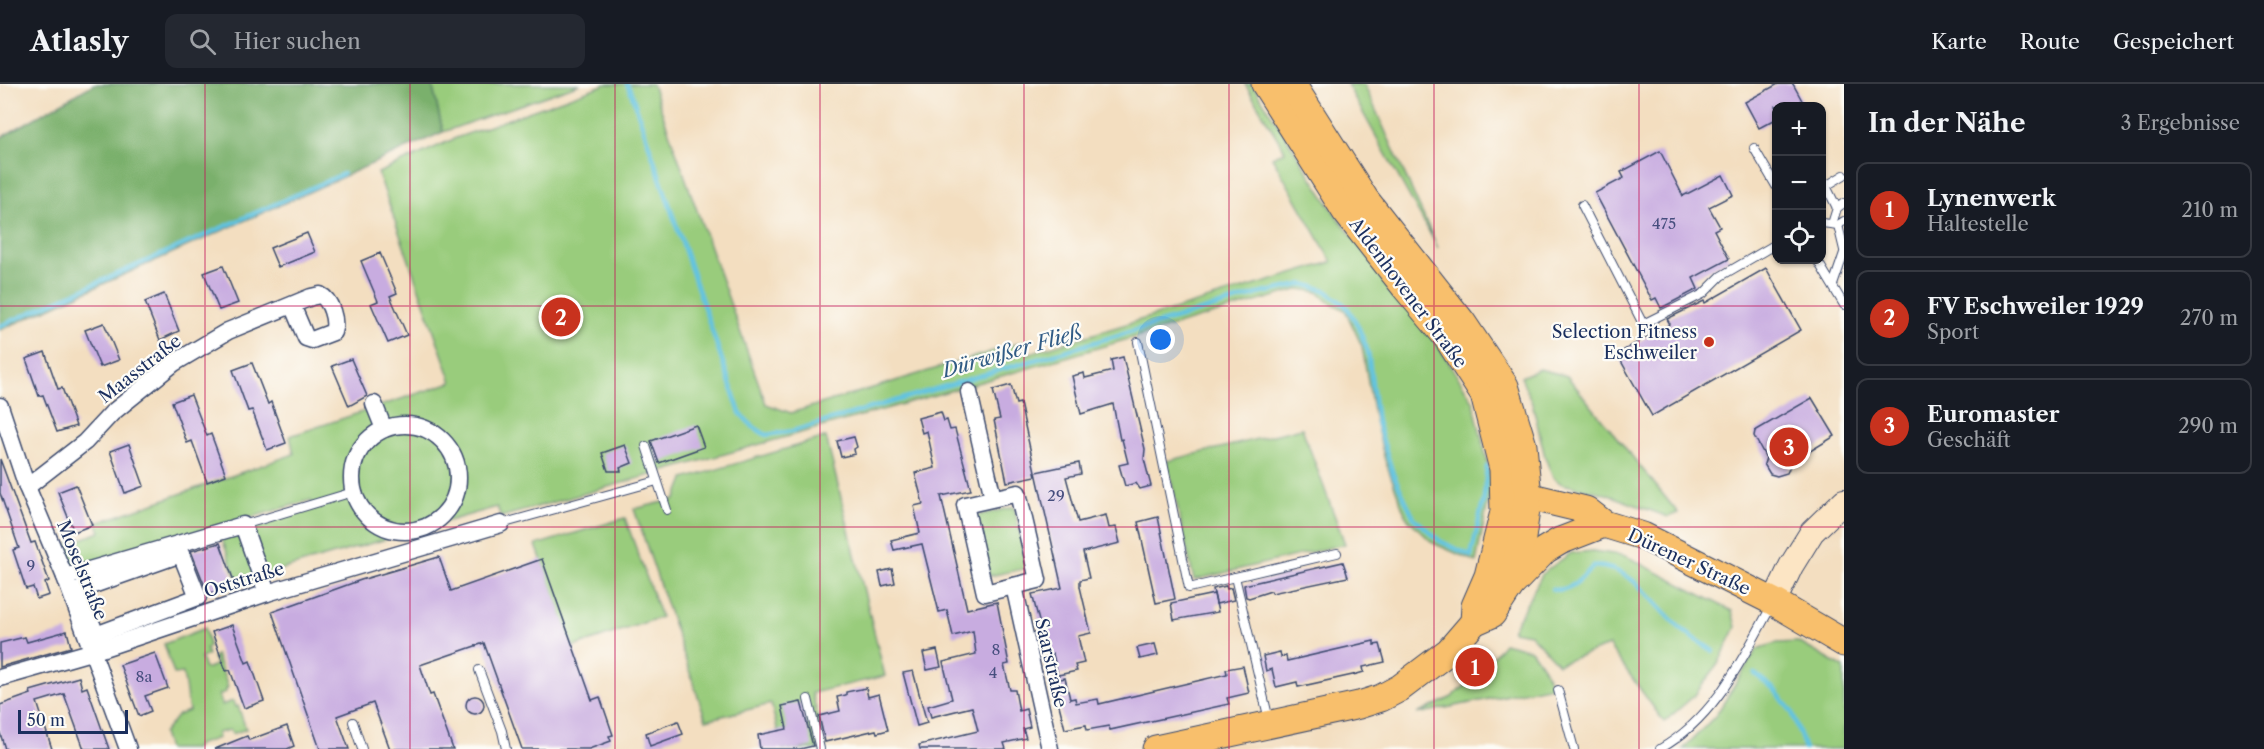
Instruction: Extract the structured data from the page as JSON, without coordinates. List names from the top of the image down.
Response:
{
  "streets": {
    "main road": ["Aldenhovener Straße", "Dürener Straße"],
    "street": [
      "Maasstraße",
      "Moselstraße",
      "Oststraße",
      "Saarstraße"
    ]
  },
  "crossings": [
    ["Aldenhovener Straße", "Dürener Straße"],
    ["Maasstraße", "Moselstraße"],
    ["Moselstraße", "Oststraße"]
  ],
  "water": ["Dürwißer Fließ"],
  "places": ["Selection Fitness Eschweiler"],
  "house_numbers": [
    "475",
    "29",
    "9",
    "8",
    "4",
    "8a"
  ],
  "scale_bar": "50 m",
  "page": {
    "header": "Atlasly",
    "search": "Hier suchen",
    "nav": ["Karte", "Route", "Gespeichert"],
    "heading": ["In der Nähe", "3 Ergebnisse"],
    "map_buttons": ["+", "−"],
    "list": [
      {
        "mark": "1",
        "name": "Lynenwerk",
        "note": "Haltestelle",
        "value": "210 m"
      },
      {
        "mark": "2",
        "name": "FV Eschweiler 1929",
        "note": "Sport",
        "value": "270 m"
      },
      {
        "mark": "3",
        "name": "Euromaster",
        "note": "Geschäft",
        "value": "290 m"
      }
    ],
    "pins": ["2", "3", "1"],
    "scale": "50 m"
  }
}
